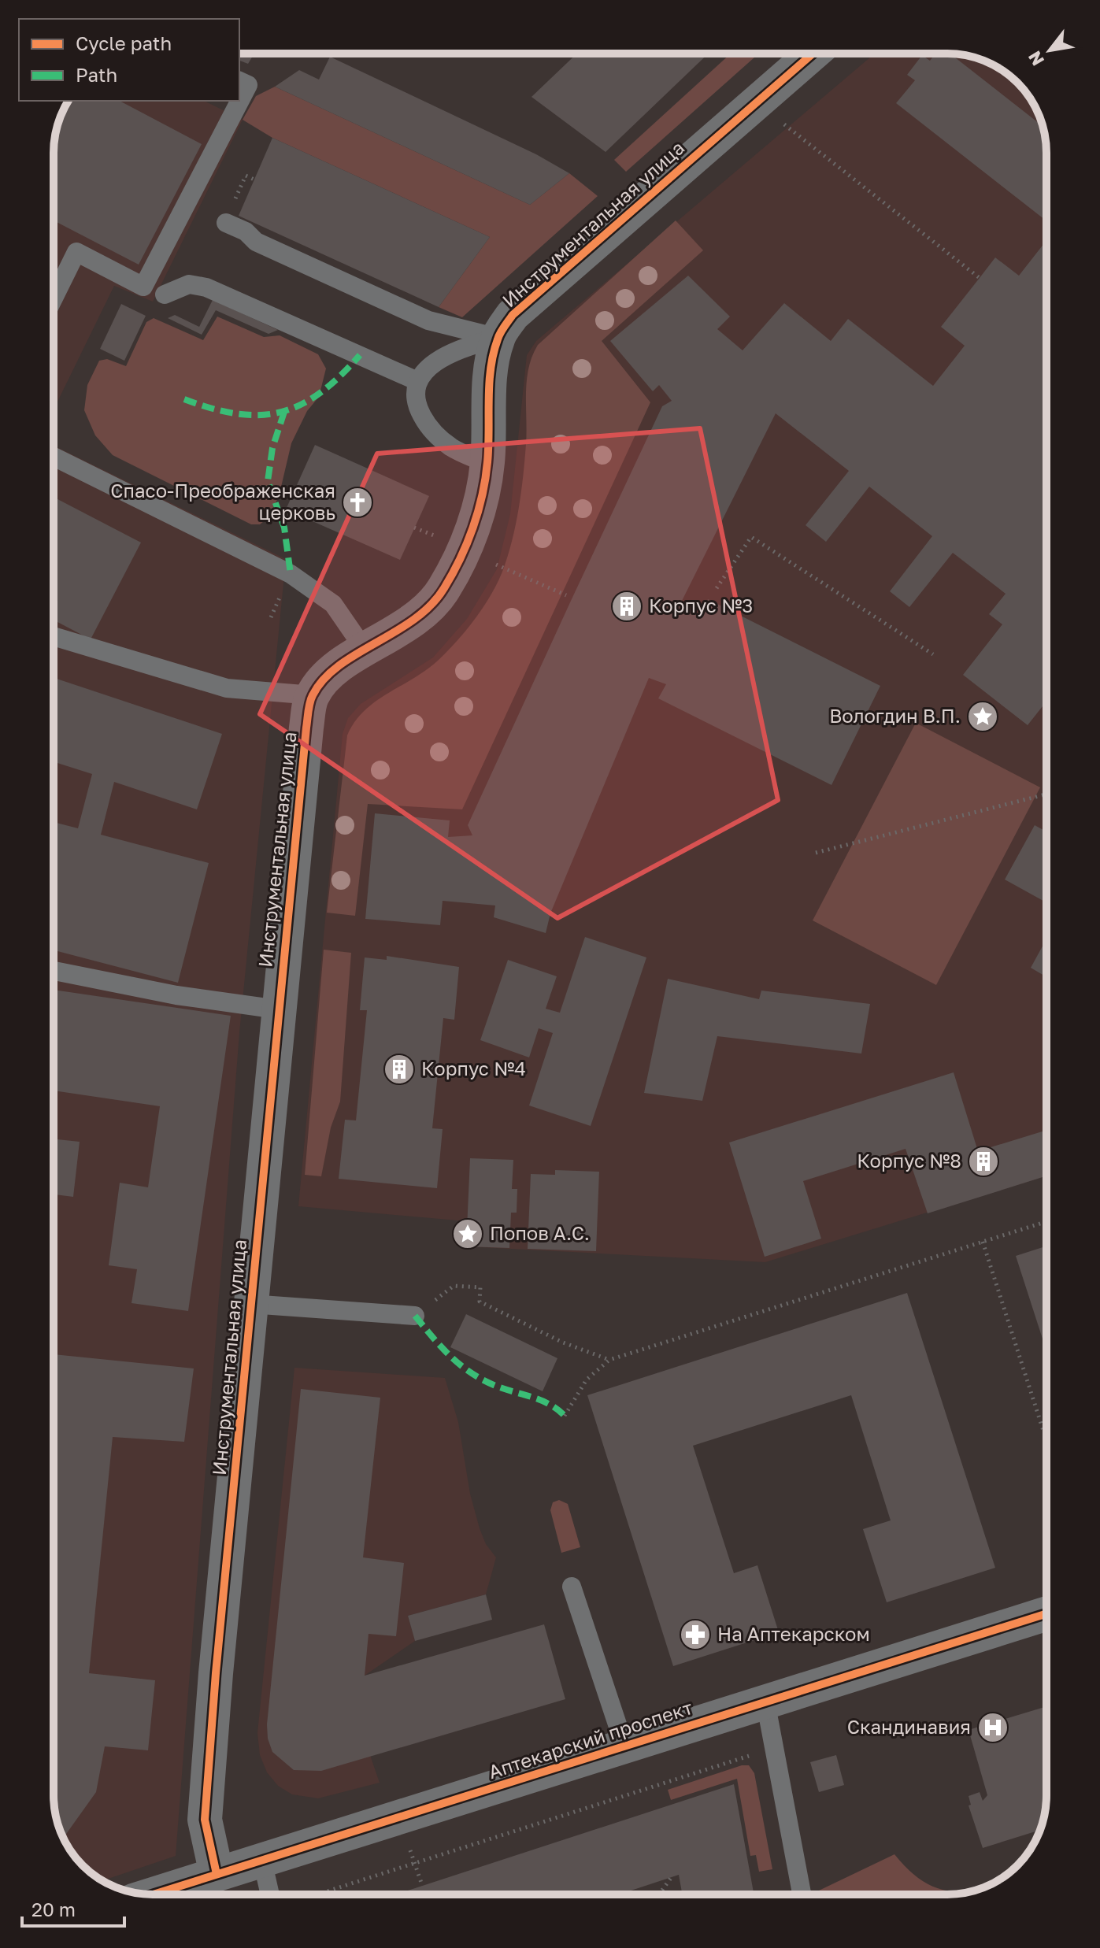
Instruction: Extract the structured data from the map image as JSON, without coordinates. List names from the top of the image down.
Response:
{
  "streets": {
    "street": ["Инструментальная улица", "Аптекарский проспект"]
  },
  "crossings": [
    ["Инструментальная улица", "Аптекарский проспект"]
  ],
  "places": {
    "church": ["Спасо-Преображенская церковь"],
    "building": ["Корпус №3", "Корпус №4", "Корпус №8"],
    "place": ["Вологдин В.П.", "Попов А.С."],
    "pharmacy": ["На Аптекарском"],
    "hospital": ["Скандинавия"]
  },
  "legend": ["Cycle path", "Path"],
  "scale_bar": "20 m",
  "north": "bottom left"
}
